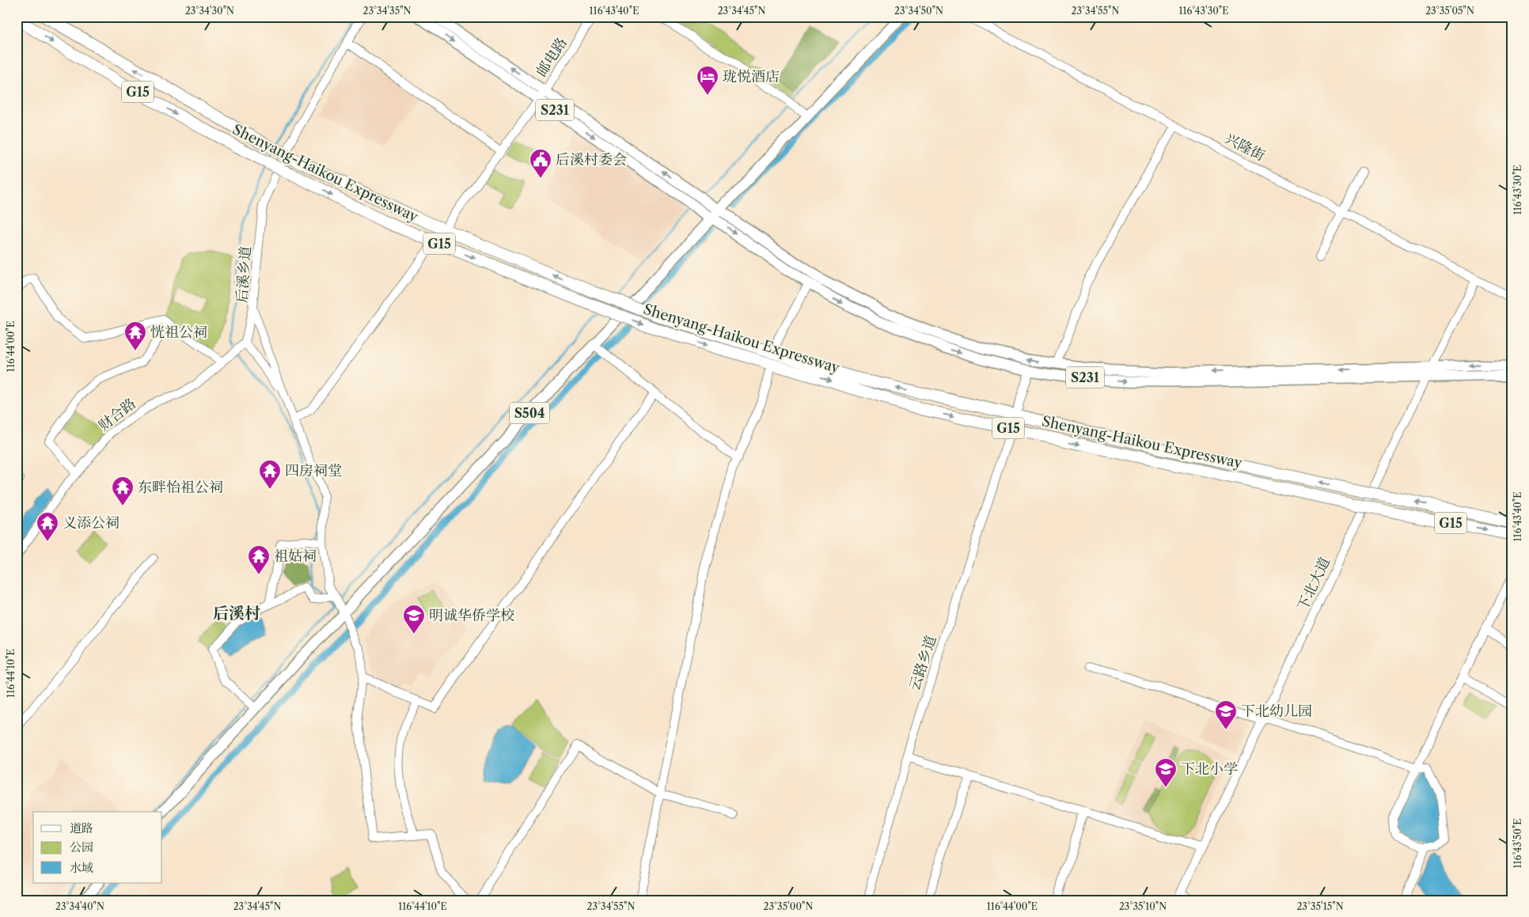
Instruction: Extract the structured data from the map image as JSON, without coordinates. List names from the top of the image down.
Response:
{
  "streets": {
    "highway": ["G15", "Shenyang-Haikou Expressway"],
    "main road": ["S231", "S504"],
    "street": [
      "邮电路",
      "兴隆街",
      "后溪乡道",
      "财合路",
      "下北大道",
      "云路乡道"
    ]
  },
  "crossings": [
    ["邮电路", "S231"],
    ["S231", "S504"],
    ["S231", "下北大道"],
    ["兴隆街", "下北大道"],
    ["后溪乡道", "S504"]
  ],
  "districts": ["后溪村"],
  "places": {
    "hotel": ["珑悦酒店"],
    "public building": ["后溪村委会"],
    "temple": [
      "恍祖公祠",
      "四房祠堂",
      "东畔怡祖公祠",
      "义添公祠",
      "祖姑祠"
    ],
    "school or university": ["明诚华侨学校", "下北幼儿园", "下北小学"]
  },
  "legend": ["道路", "公园", "水域"],
  "coordinates": [
    "23°34'30\"N",
    "23°34'35\"N",
    "116°43'40\"E",
    "23°34'45\"N",
    "23°34'50\"N",
    "23°34'55\"N",
    "116°43'30\"E",
    "23°35'05\"N",
    "116°44'00\"E",
    "116°44'10\"E",
    "116°43'50\"E",
    "23°34'40\"N",
    "23°35'00\"N",
    "23°35'10\"N",
    "23°35'15\"N"
  ]
}
